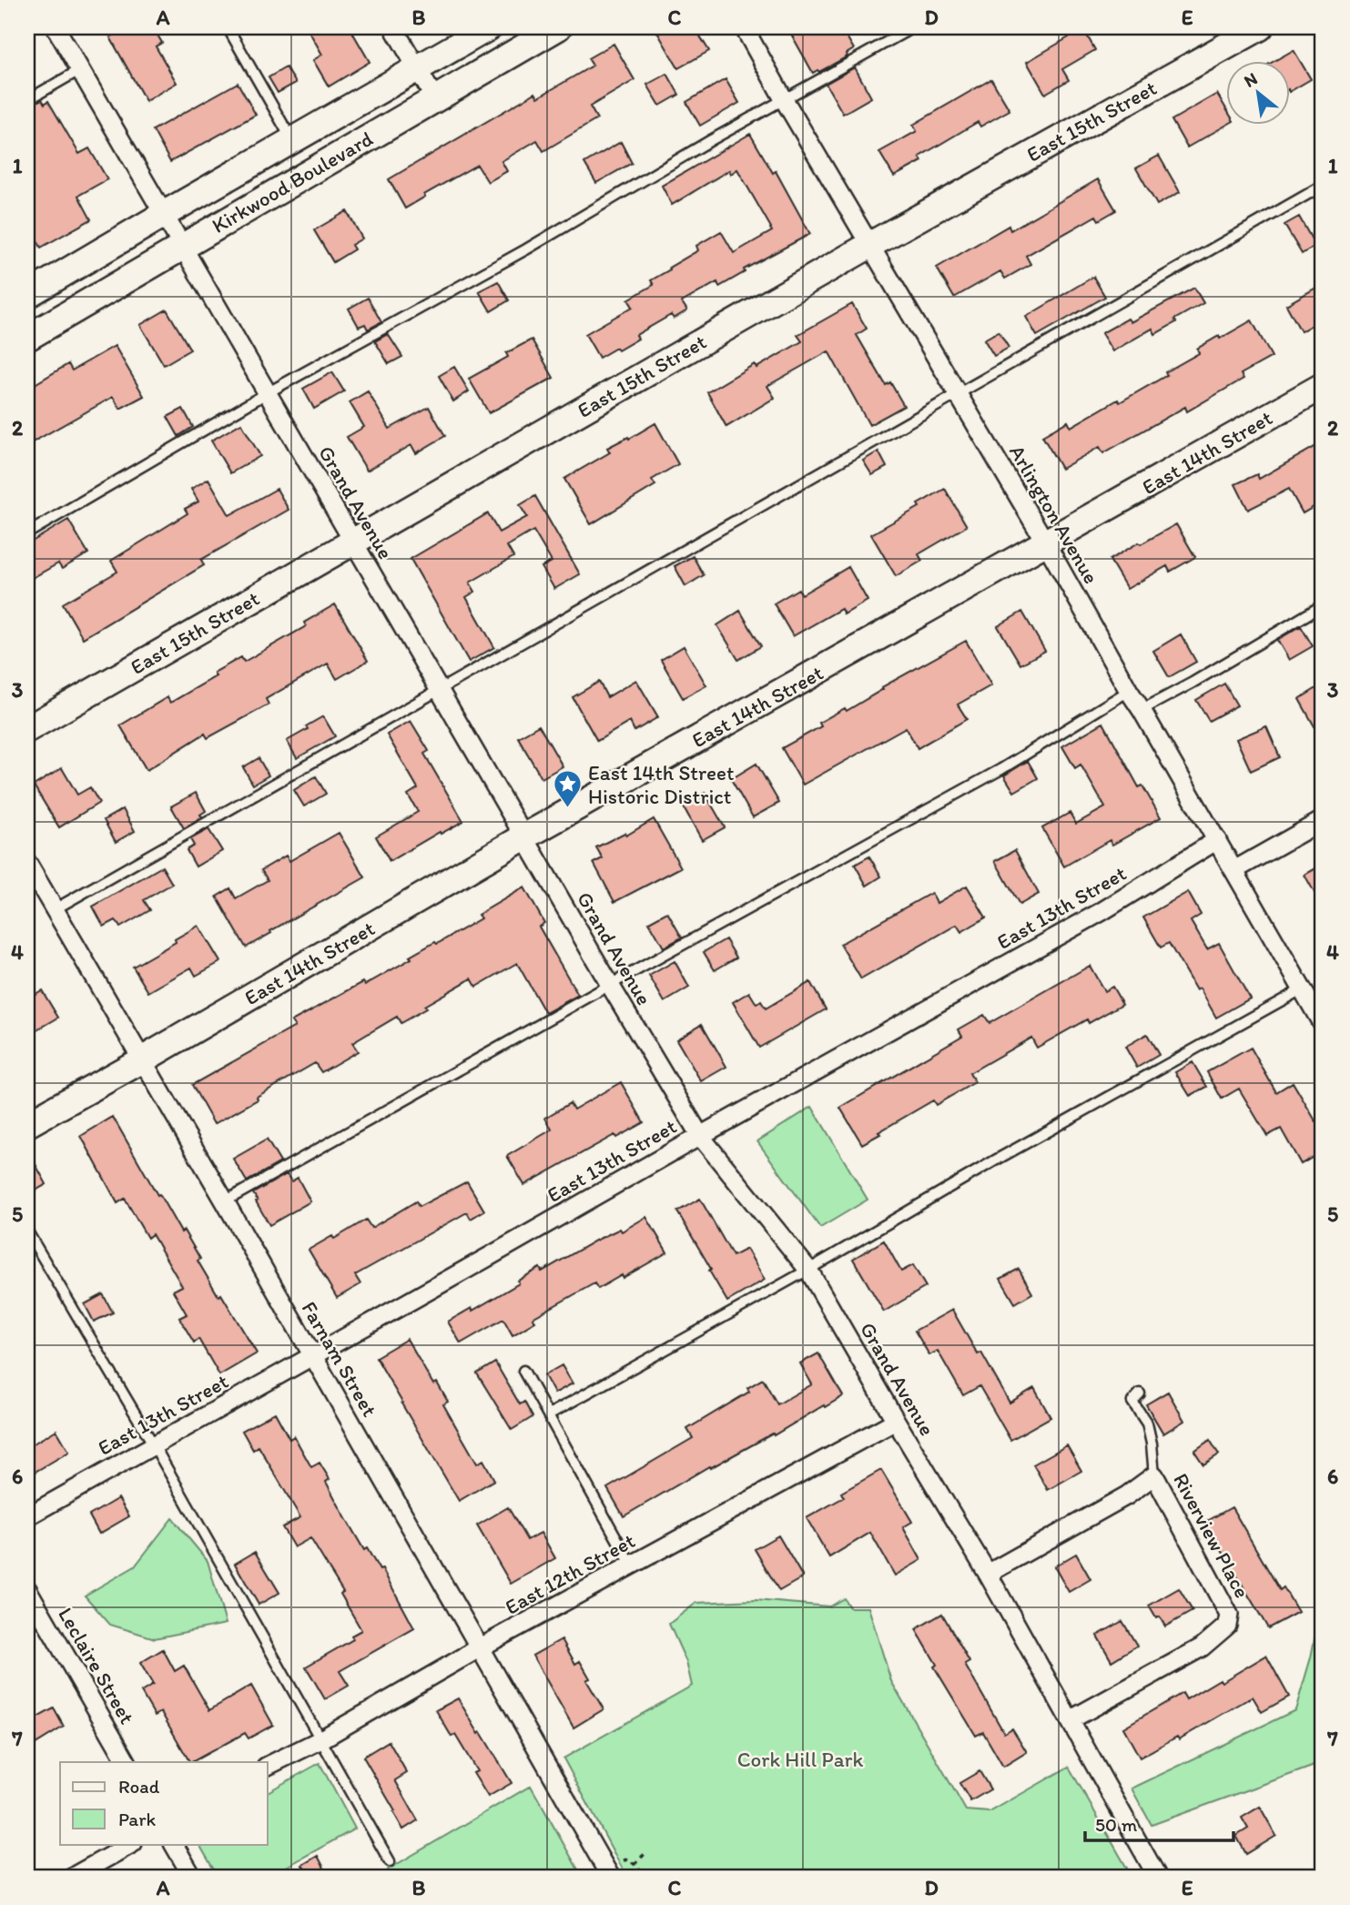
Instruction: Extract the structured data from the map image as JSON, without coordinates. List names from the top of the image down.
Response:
{
  "streets": {
    "street": [
      "East 15th Street",
      "Kirkwood Boulevard",
      "East 14th Street",
      "Grand Avenue",
      "Arlington Avenue",
      "East 13th Street",
      "Farnam Street",
      "Riverview Place",
      "East 12th Street",
      "Leclaire Street"
    ]
  },
  "crossings": [
    ["East 15th Street", "Grand Avenue"],
    ["East 15th Street", "Arlington Avenue"],
    ["Kirkwood Boulevard", "Grand Avenue"],
    ["East 14th Street", "Grand Avenue"],
    ["East 14th Street", "Arlington Avenue"],
    ["East 14th Street", "Farnam Street"],
    ["Grand Avenue", "East 13th Street"],
    ["Grand Avenue", "Riverview Place"],
    ["Grand Avenue", "East 12th Street"],
    ["Arlington Avenue", "East 13th Street"],
    ["East 13th Street", "Farnam Street"],
    ["Farnam Street", "East 12th Street"]
  ],
  "parks": ["Cork Hill Park"],
  "places": {
    "place": ["East 14th Street Historic District"]
  },
  "legend": ["Road", "Park"],
  "scale_bar": "50 m",
  "north": "top left",
  "grid": {
    "columns": [
      "A",
      "B",
      "C",
      "D",
      "E"
    ],
    "rows": [
      "1",
      "2",
      "3",
      "4",
      "5",
      "6",
      "7"
    ]
  }
}
